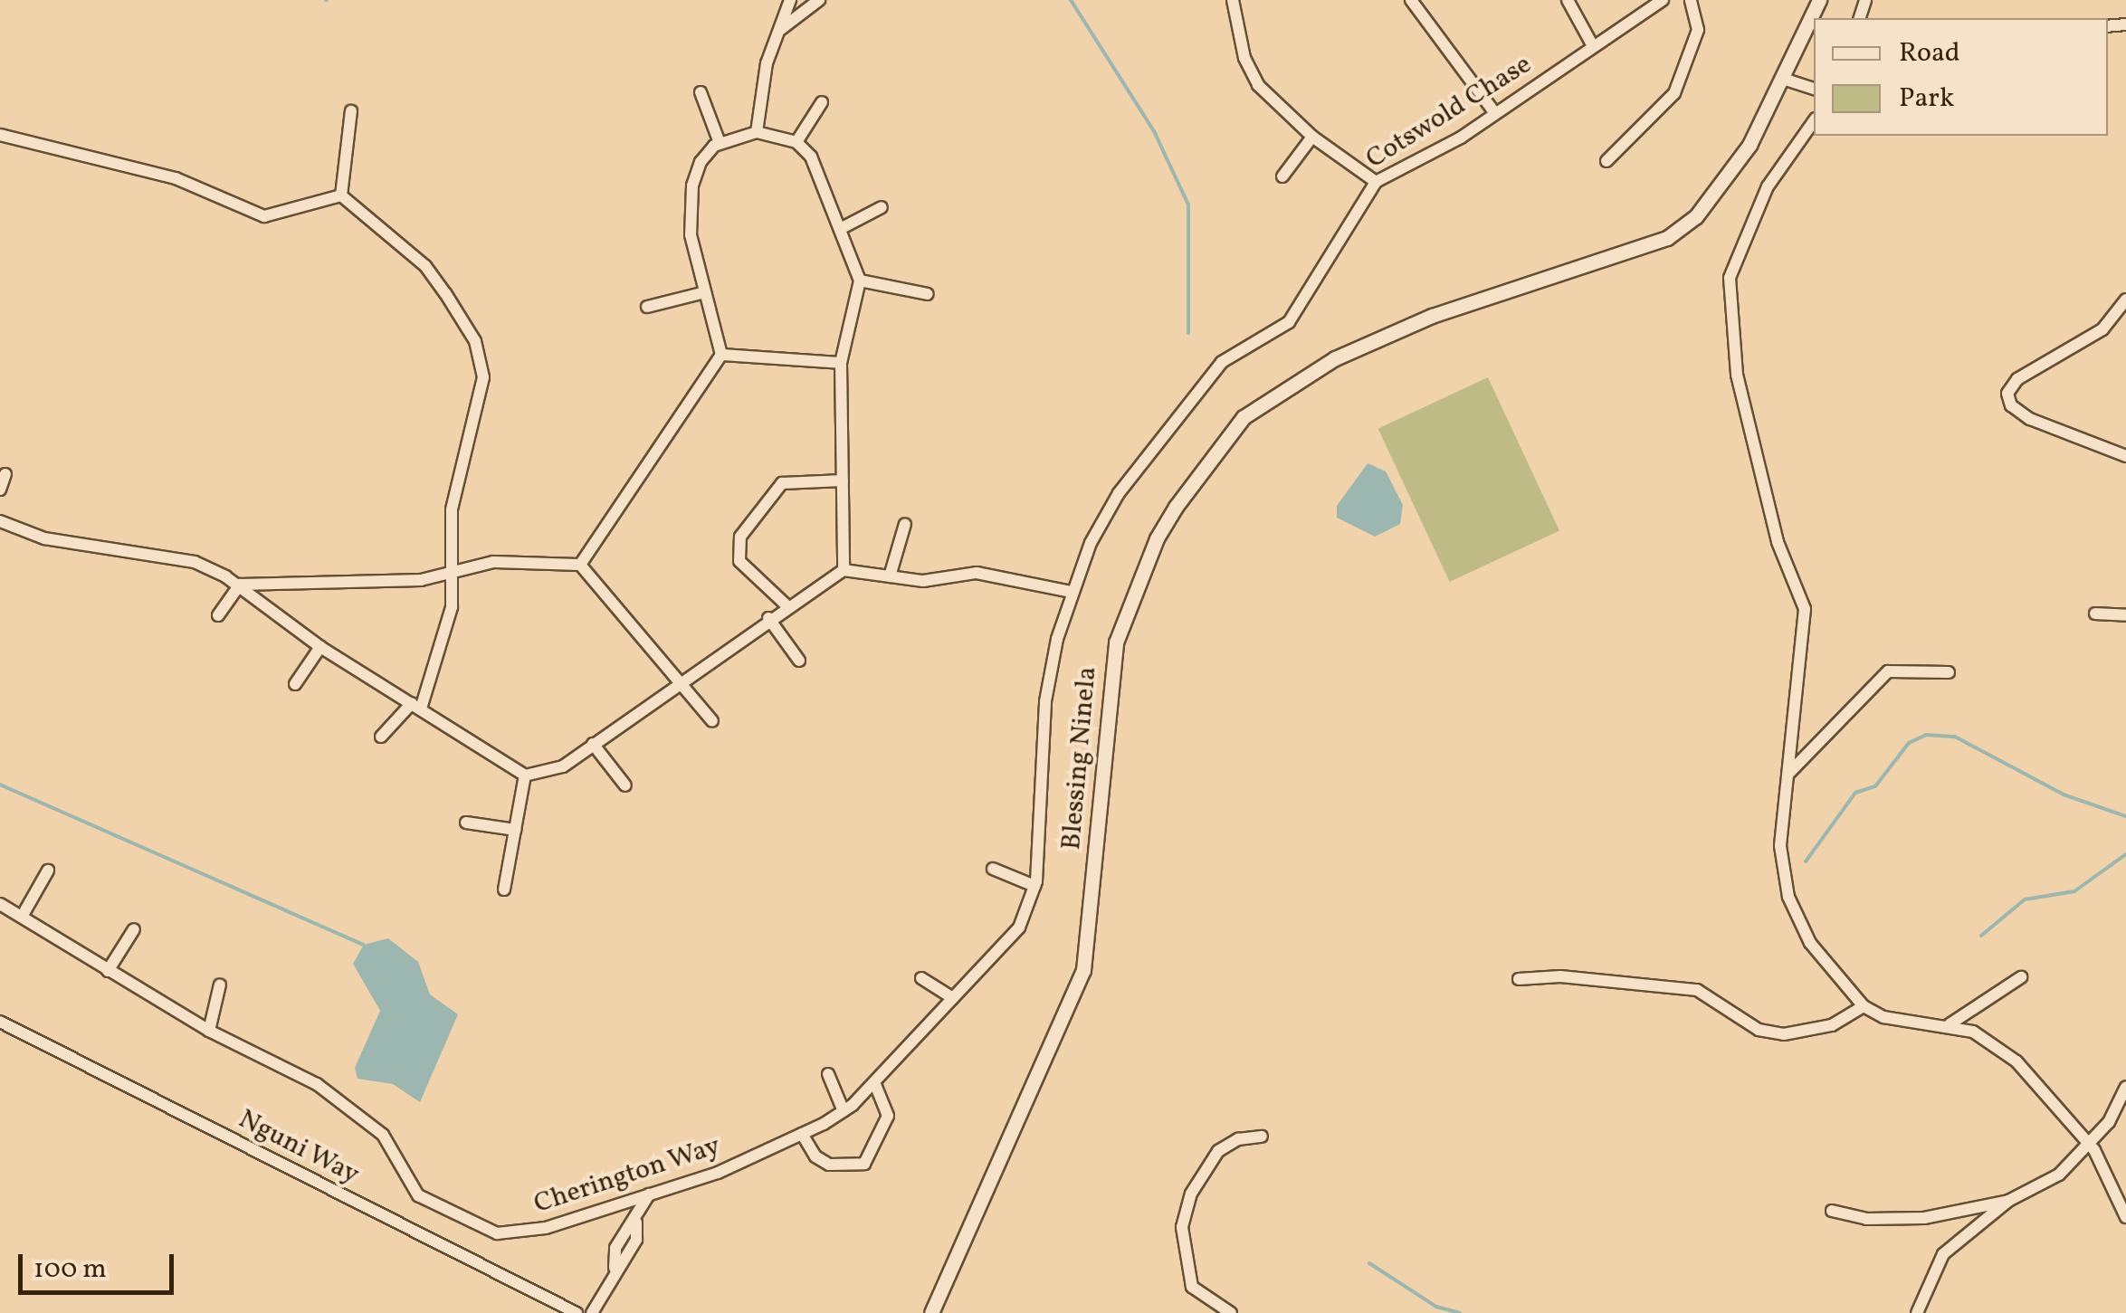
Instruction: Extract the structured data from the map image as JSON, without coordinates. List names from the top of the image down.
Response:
{
  "streets": {
    "street": [
      "Cotswold Chase",
      "Blessing Ninela",
      "Nguni Way",
      "Cherington Way"
    ]
  },
  "crossings": [
    ["Cotswold Chase", "Cherington Way"]
  ],
  "legend": ["Road", "Park"],
  "scale_bar": "100 m"
}
